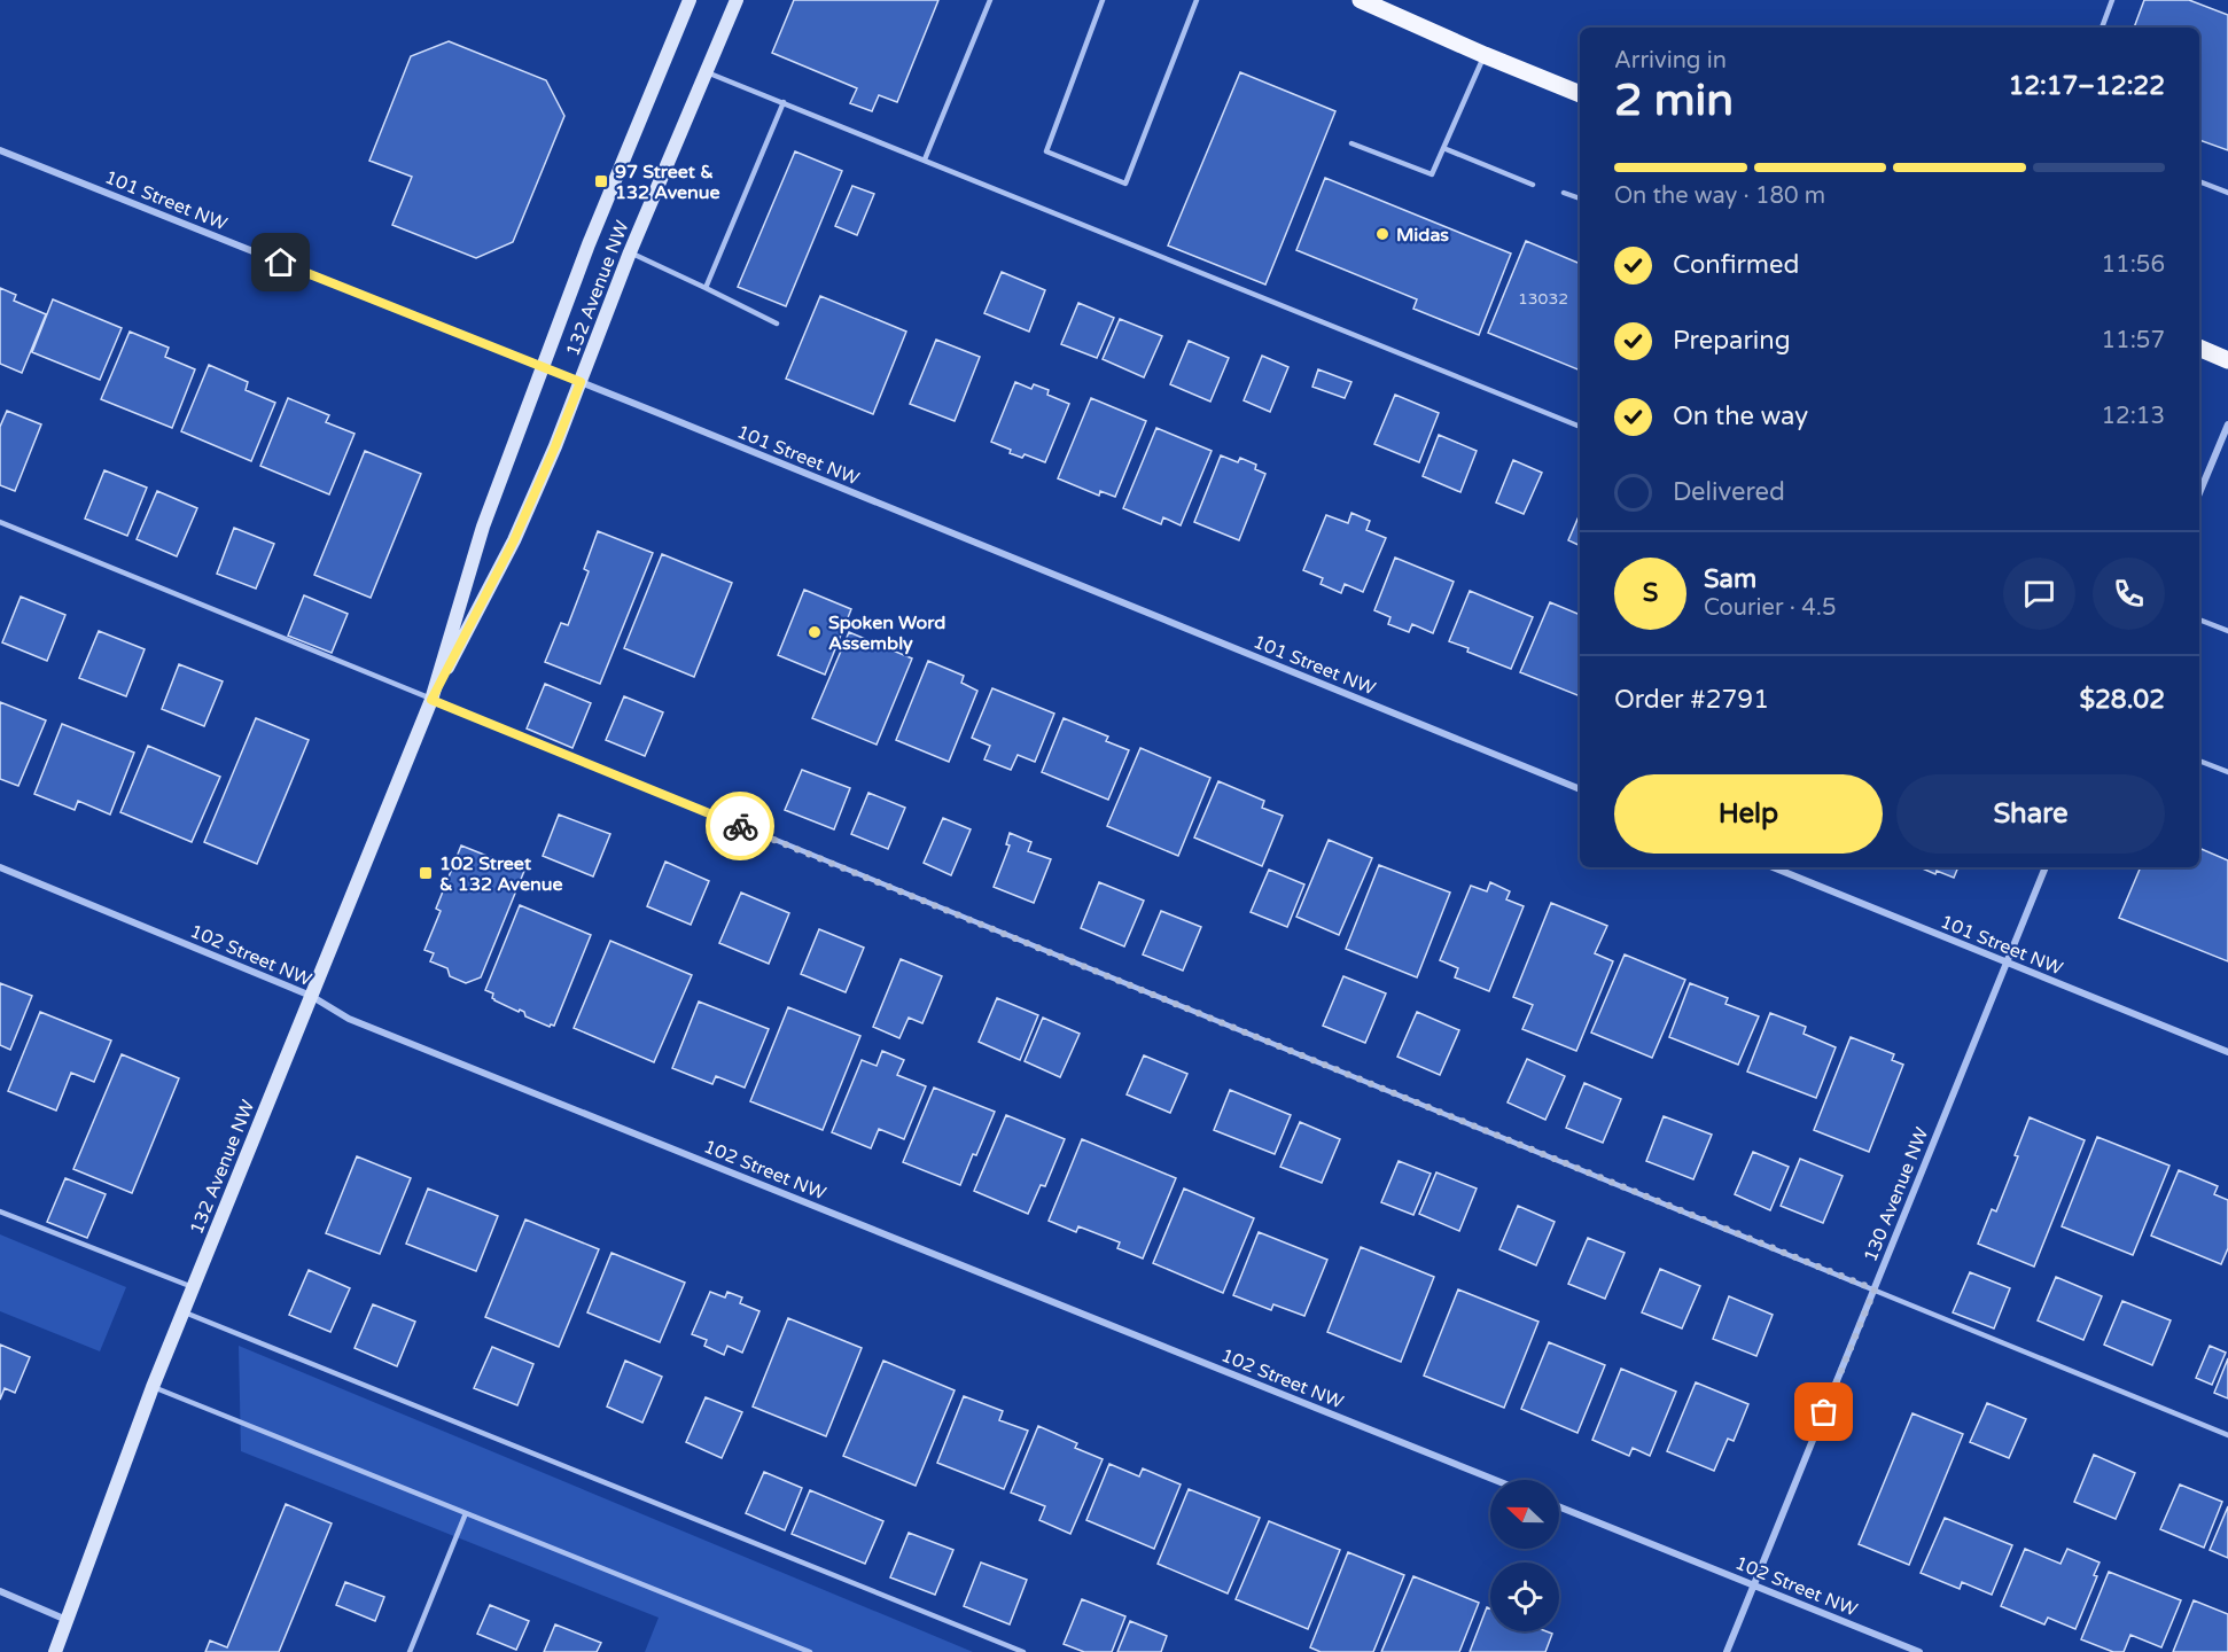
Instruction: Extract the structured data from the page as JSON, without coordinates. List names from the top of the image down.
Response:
{
  "streets": {
    "street": [
      "101 Street NW",
      "132 Avenue NW",
      "102 Street NW",
      "130 Avenue NW"
    ]
  },
  "crossings": [
    ["101 Street NW", "132 Avenue NW"],
    ["101 Street NW", "130 Avenue NW"],
    ["132 Avenue NW", "102 Street NW"],
    ["102 Street NW", "130 Avenue NW"]
  ],
  "places": {
    "transit": ["97 Street & 132 Avenue", "102 Street & 132 Avenue"],
    "other": ["Midas", "Spoken Word Assembly"]
  },
  "house_numbers": ["13032"],
  "north": "left",
  "page": {
    "heading": ["2 min", "Arriving in", "12:17–12:22"],
    "panel": [
      "Sam",
      "Courier · 4.5",
      "Order #2791",
      "$28.02"
    ],
    "bar": "On the way · 180 m",
    "list": [
      ["Confirmed", "11:56"],
      ["Preparing", "11:57"],
      ["On the way", "12:13"],
      "Delivered"
    ],
    "round": "S",
    "buttons": ["Help", "Share"]
  }
}
